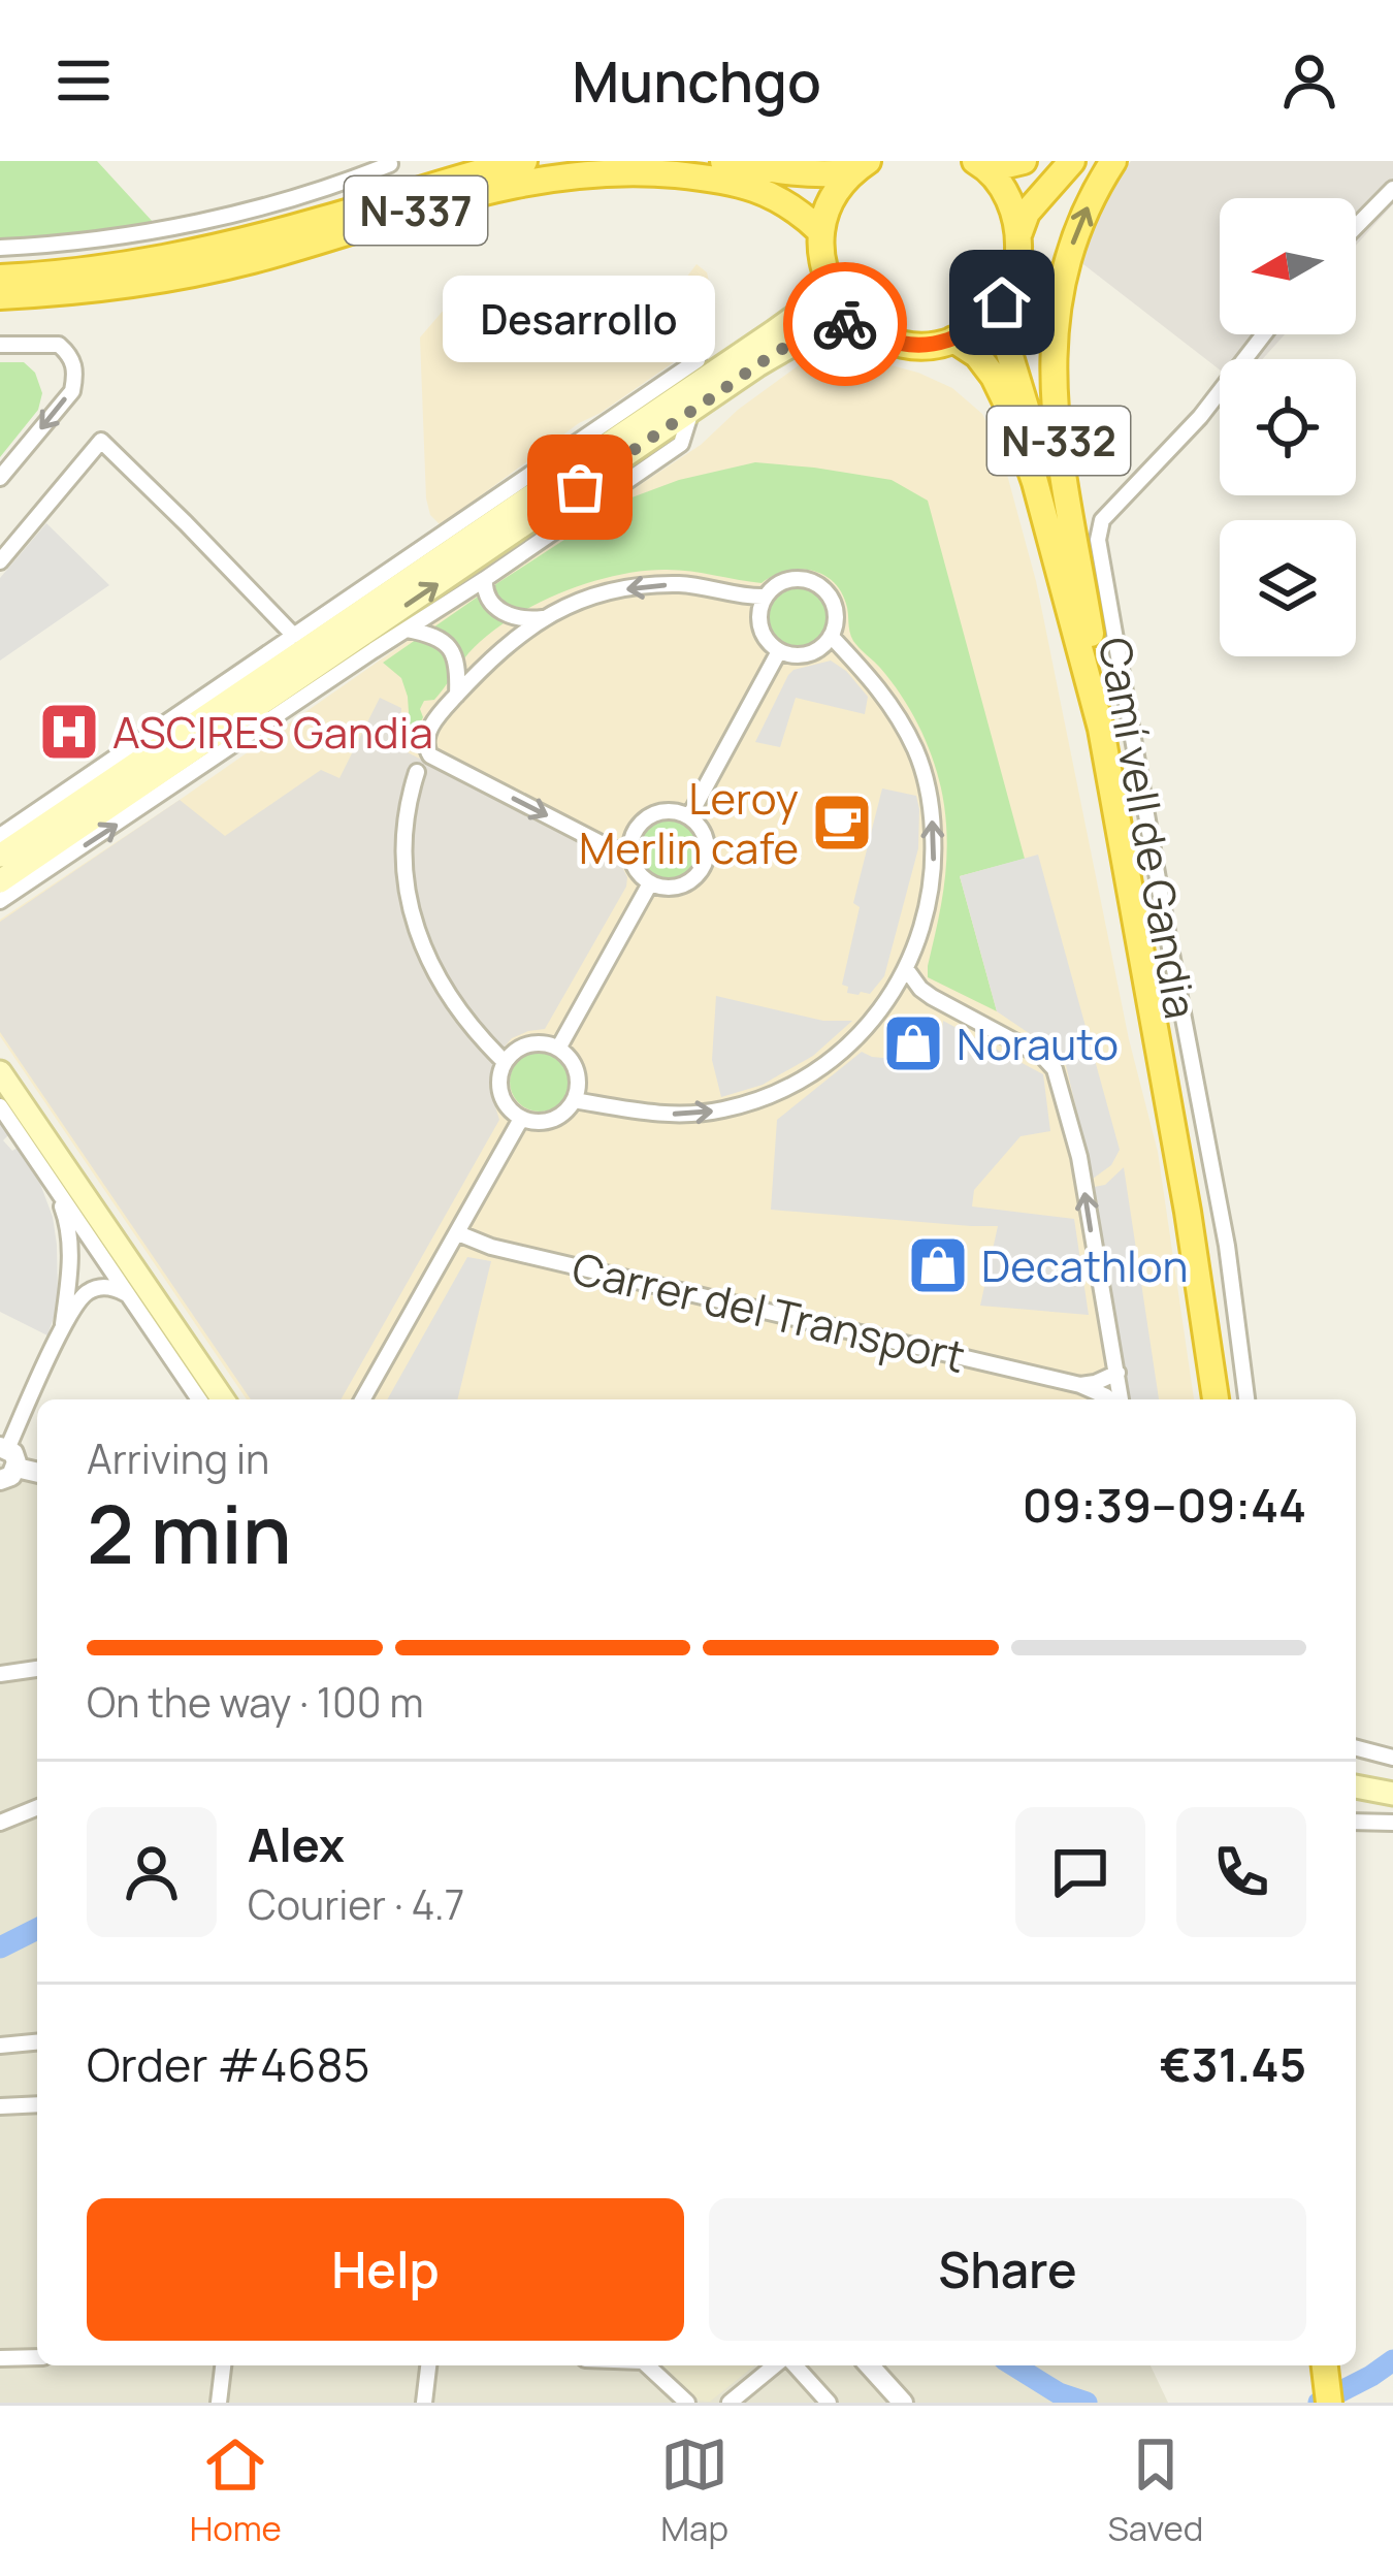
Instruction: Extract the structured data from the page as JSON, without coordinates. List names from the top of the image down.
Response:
{
  "streets": {
    "highway": ["N-337", "N-332"],
    "street": ["Camí vell de Gandia", "Carrer del Transport"]
  },
  "places": {
    "other": ["Desarrollo"],
    "hospital": ["ASCIRES Gandia"],
    "cafe": ["Leroy Merlin cafe"],
    "shop": ["Norauto", "Decathlon"]
  },
  "north": "left",
  "page": {
    "header": "Munchgo",
    "bubble": "Desarrollo",
    "heading": ["2 min", "Arriving in", "09:39–09:44"],
    "panel": [
      "Alex",
      "Courier · 4.7",
      "Order #4685",
      "€31.45"
    ],
    "bar": "On the way · 100 m",
    "buttons": ["Help", "Share"],
    "tabs": ["Home", "Map", "Saved"]
  }
}
